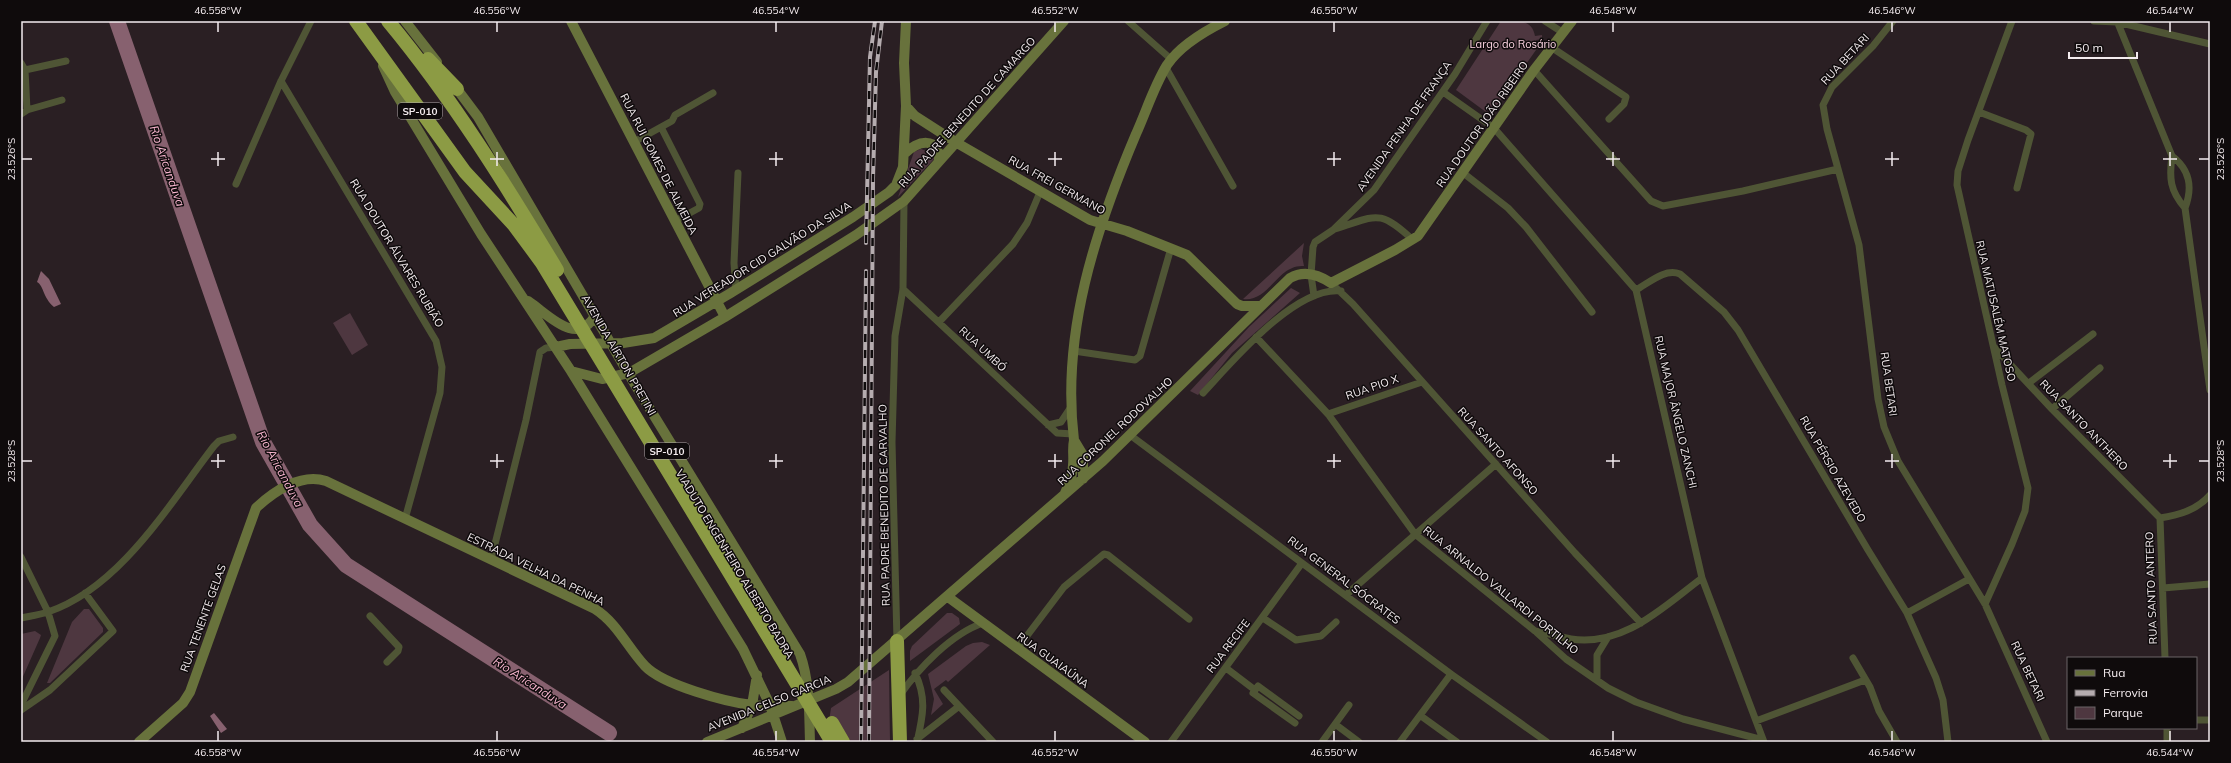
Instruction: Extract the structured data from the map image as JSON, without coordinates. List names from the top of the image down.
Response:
{
  "streets": {
    "highway": ["SP-010", "AVENIDA AÍRTON PRETINI", "VIADUTO ENGENHEIRO ALBERTO BADRA"],
    "main road": [
      "RUA PADRE BENEDITO DE CAMARGO",
      "RUA DOUTOR JOÃO RIBEIRO",
      "RUA RUI GOMES DE ALMEIDA",
      "RUA FREI GERMANO",
      "RUA VEREADOR CID GALVÃO DA SILVA",
      "RUA CORONEL RODOVALHO",
      "ESTRADA VELHA DA PENHA",
      "RUA TENENTE GELAS",
      "RUA GUAIAÚNA",
      "AVENIDA CELSO GARCIA"
    ],
    "street": [
      "RUA BETARI",
      "AVENIDA PENHA DE FRANÇA",
      "RUA DOUTOR ÁLVARES RUBIÃO",
      "RUA MATUSALÉM MATOSO",
      "RUA UMBÓ",
      "RUA PIO X",
      "RUA MAJOR ÂNGELO ZANCHI",
      "RUA SANTO ANTHERO",
      "RUA SANTO AFONSO",
      "RUA PÉRSIO AZEVEDO",
      "RUA PADRE BENEDITO DE CARVALHO",
      "RUA GENERAL SÓCRATES",
      "RUA SANTO ANTERO",
      "RUA ARNALDO VALLARDI PORTILHO",
      "RUA RECIFE"
    ]
  },
  "crossings": [
    ["RUA BETARI", "RUA MATUSALÉM MATOSO"],
    ["SP-010", "VIADUTO ENGENHEIRO ALBERTO BADRA"],
    ["RUA PADRE BENEDITO DE CAMARGO", "RUA FREI GERMANO"],
    ["RUA PADRE BENEDITO DE CAMARGO", "RUA PADRE BENEDITO DE CARVALHO"],
    ["RUA DOUTOR JOÃO RIBEIRO", "RUA MAJOR ÂNGELO ZANCHI"],
    ["RUA DOUTOR JOÃO RIBEIRO", "RUA SANTO AFONSO"],
    ["AVENIDA PENHA DE FRANÇA", "RUA CORONEL RODOVALHO"],
    ["RUA RUI GOMES DE ALMEIDA", "RUA VEREADOR CID GALVÃO DA SILVA"],
    ["RUA FREI GERMANO", "RUA VEREADOR CID GALVÃO DA SILVA"],
    ["RUA FREI GERMANO", "RUA CORONEL RODOVALHO"],
    ["RUA DOUTOR ÁLVARES RUBIÃO", "ESTRADA VELHA DA PENHA"],
    ["RUA VEREADOR CID GALVÃO DA SILVA", "AVENIDA AÍRTON PRETINI"],
    ["RUA MATUSALÉM MATOSO", "RUA SANTO ANTHERO"],
    ["RUA UMBÓ", "RUA PADRE BENEDITO DE CARVALHO"],
    ["AVENIDA AÍRTON PRETINI", "VIADUTO ENGENHEIRO ALBERTO BADRA"],
    ["AVENIDA AÍRTON PRETINI", "AVENIDA CELSO GARCIA"],
    ["RUA PIO X", "RUA SANTO AFONSO"],
    ["RUA PIO X", "RUA ARNALDO VALLARDI PORTILHO"],
    ["RUA MAJOR ÂNGELO ZANCHI", "RUA PÉRSIO AZEVEDO"],
    ["RUA MAJOR ÂNGELO ZANCHI", "RUA ARNALDO VALLARDI PORTILHO"],
    ["RUA SANTO ANTHERO", "RUA SANTO ANTERO"],
    ["RUA CORONEL RODOVALHO", "RUA PADRE BENEDITO DE CARVALHO"],
    ["RUA CORONEL RODOVALHO", "RUA GENERAL SÓCRATES"],
    ["RUA CORONEL RODOVALHO", "RUA GUAIAÚNA"],
    ["RUA CORONEL RODOVALHO", "AVENIDA CELSO GARCIA"],
    ["RUA PADRE BENEDITO DE CARVALHO", "AVENIDA CELSO GARCIA"],
    ["ESTRADA VELHA DA PENHA", "RUA TENENTE GELAS"],
    ["ESTRADA VELHA DA PENHA", "AVENIDA CELSO GARCIA"],
    ["RUA GENERAL SÓCRATES", "RUA RECIFE"]
  ],
  "water": ["Rio Aricanduva"],
  "parks": ["Largo do Rosário"],
  "legend": ["Rua", "Ferrovia", "Parque"],
  "scale_bar": "50 m",
  "coordinates": [
    "46.558°W",
    "46.556°W",
    "46.554°W",
    "46.552°W",
    "46.550°W",
    "46.548°W",
    "46.546°W",
    "46.544°W",
    "23.526°S",
    "23.528°S"
  ]
}
